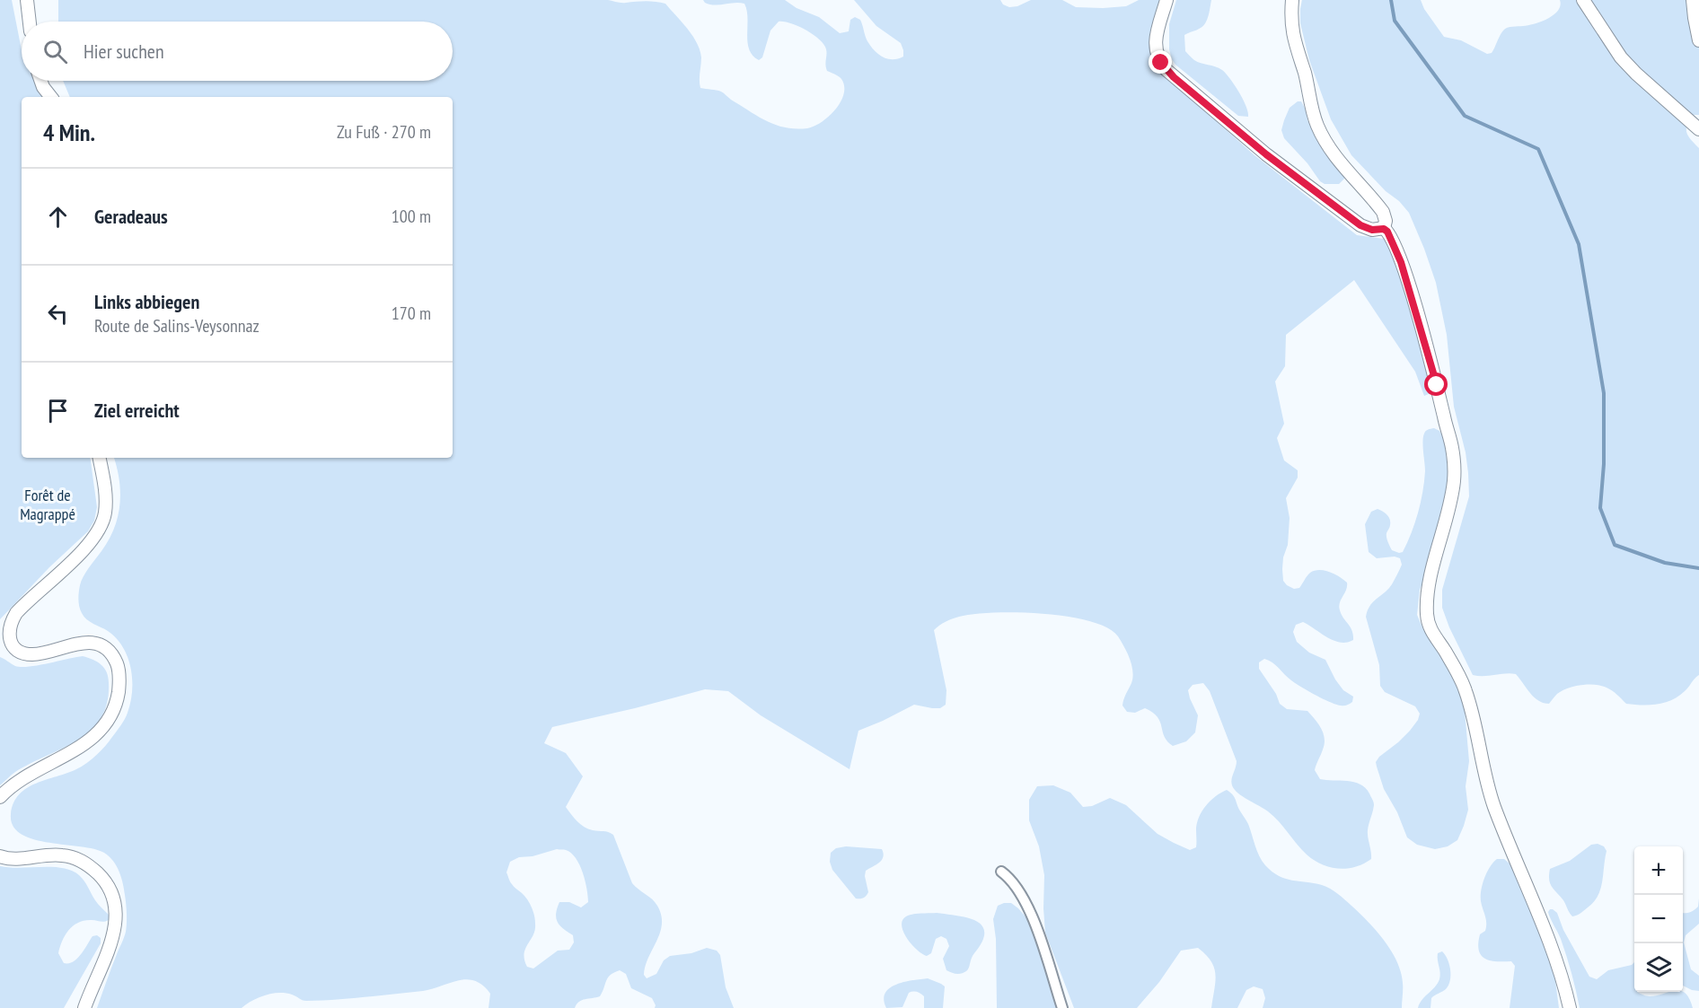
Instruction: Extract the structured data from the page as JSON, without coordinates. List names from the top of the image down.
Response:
{
  "parks": ["Forêt de Magrappé"],
  "page": {
    "search": "Hier suchen",
    "heading": ["4 Min.", "Zu Fuß · 270 m"],
    "list": [
      ["Geradeaus", "100 m"],
      ["Links abbiegen", "Route de Salins-Veysonnaz", "170 m"],
      "Ziel erreicht"
    ],
    "map_buttons": ["+", "−"]
  }
}
